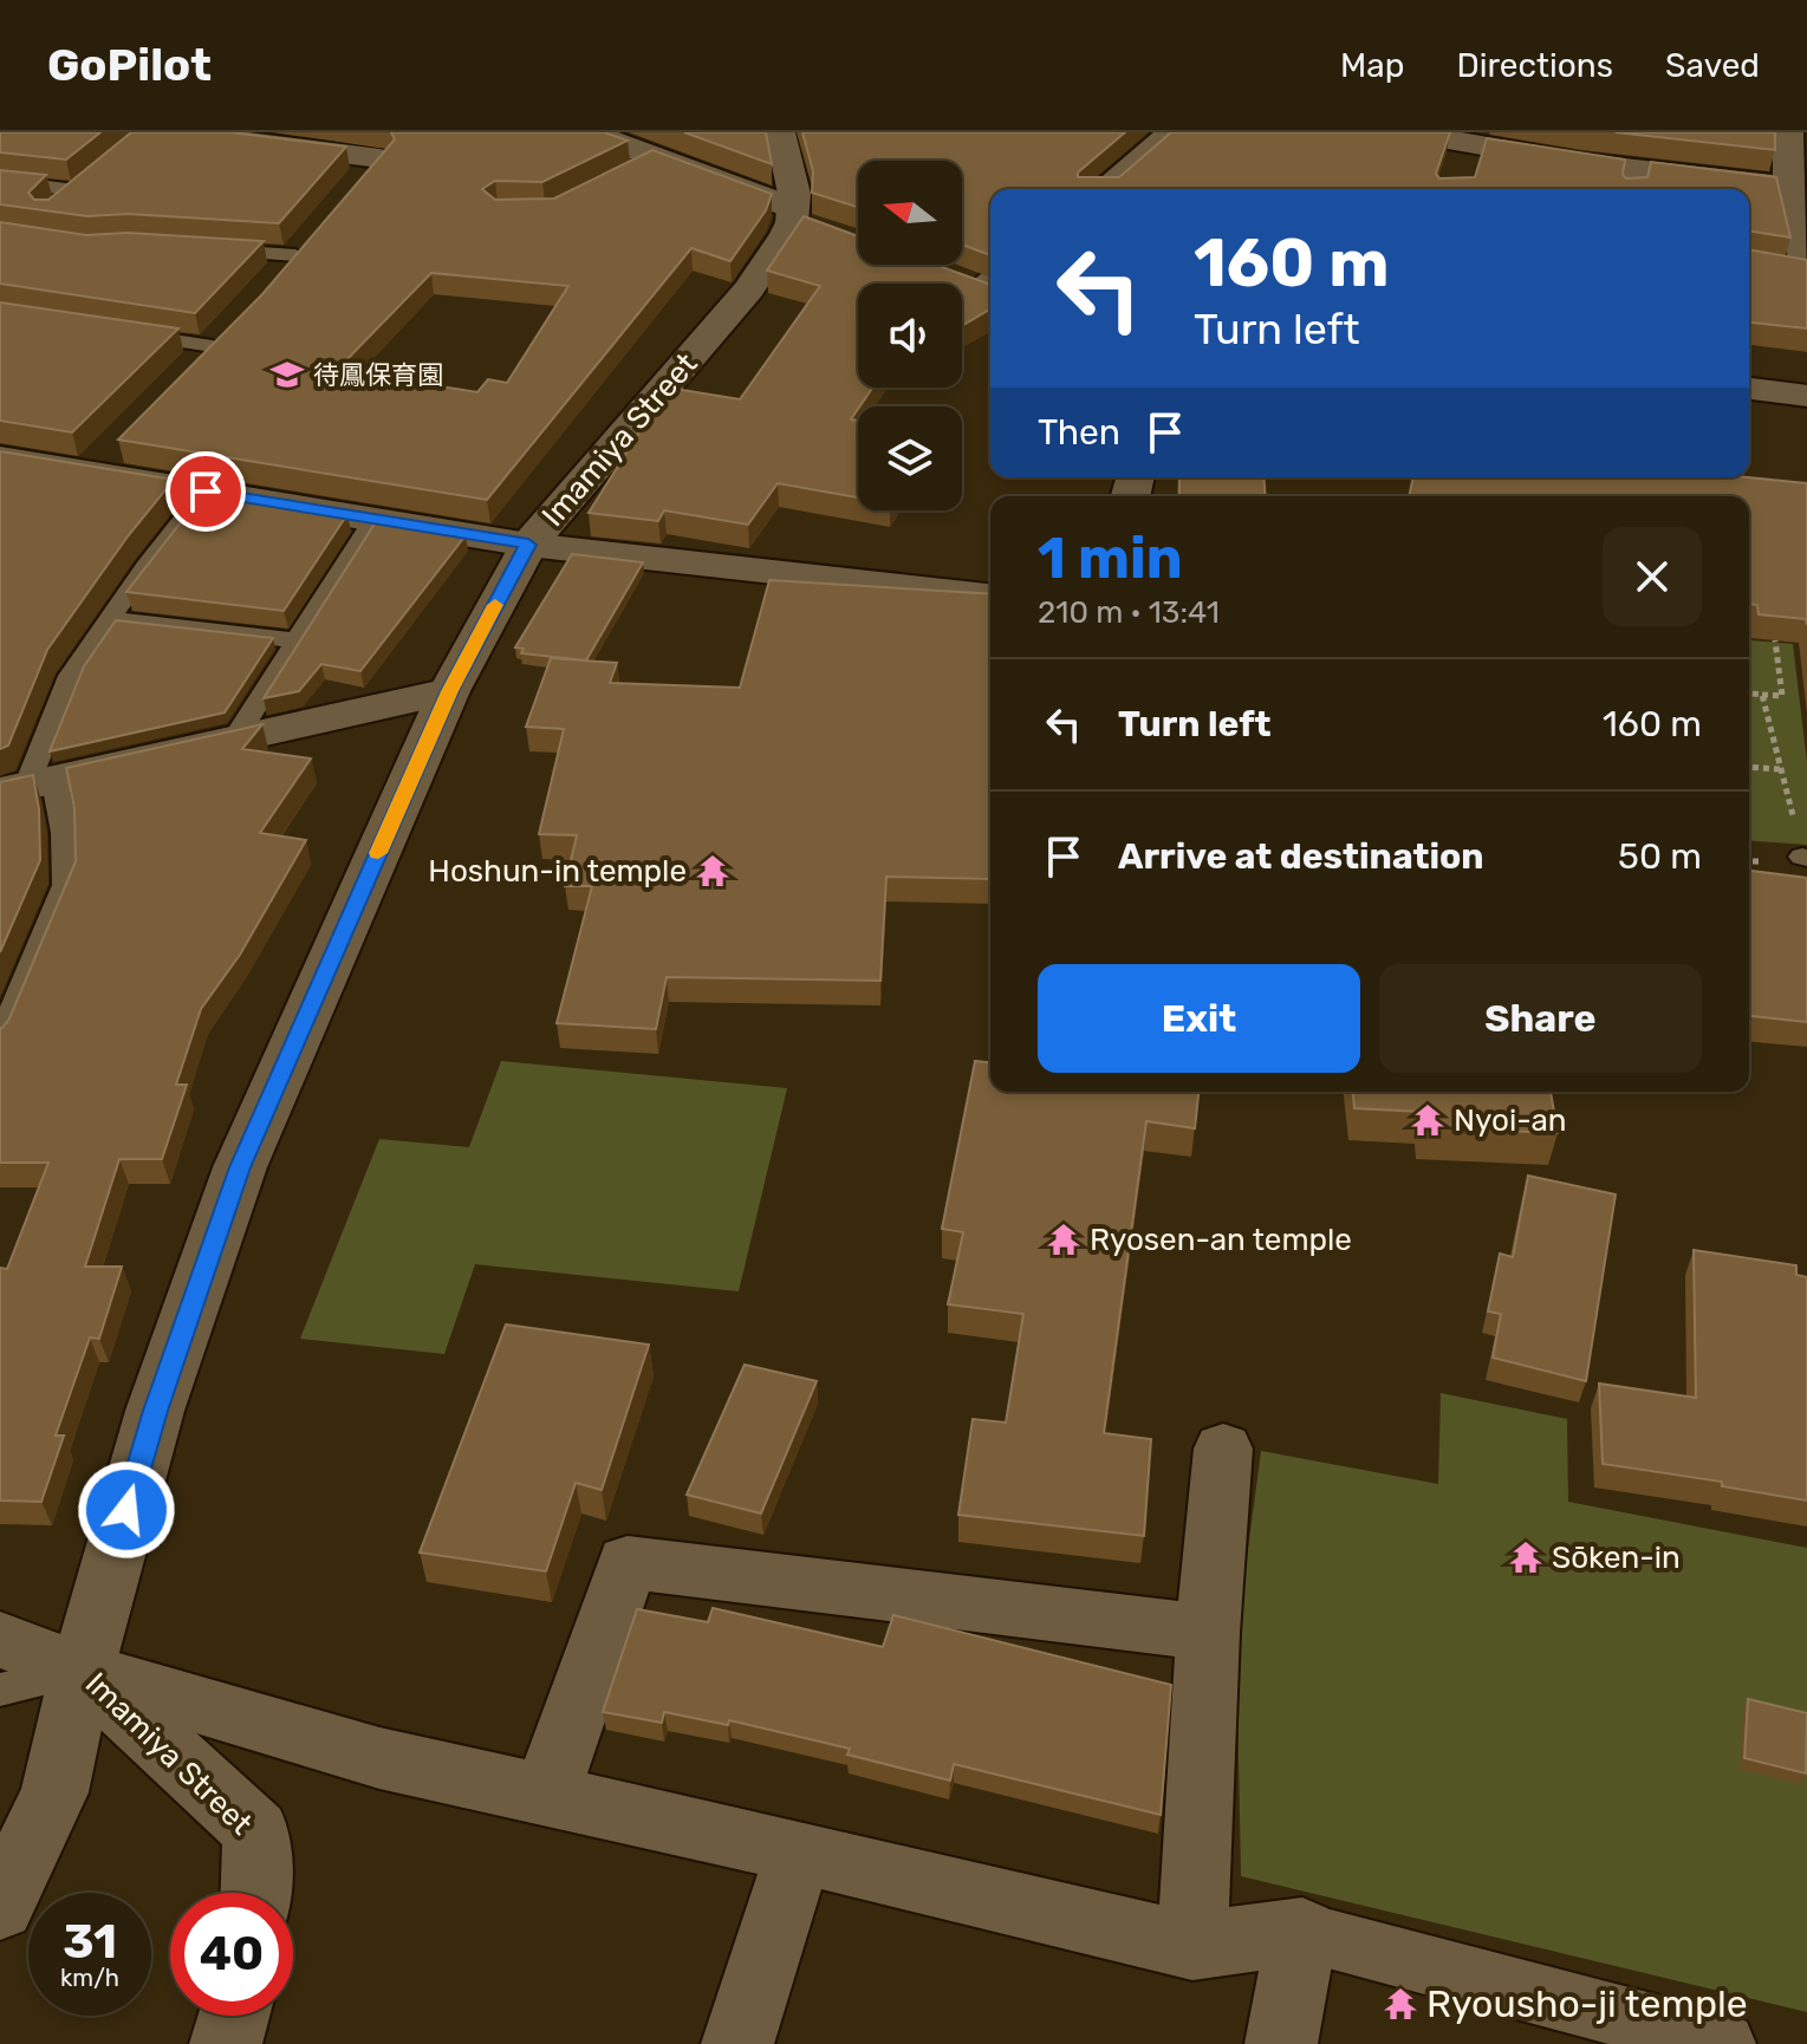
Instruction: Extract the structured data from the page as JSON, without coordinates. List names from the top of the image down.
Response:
{
  "streets": {
    "street": ["Imamiya Street"]
  },
  "places": {
    "school or university": ["待鳳保育園"],
    "temple": [
      "Hoshun-in temple",
      "Nyoi-an",
      "Ryosen-an temple",
      "Sōken-in",
      "Ryousho-ji temple"
    ]
  },
  "north": "left",
  "page": {
    "header": "GoPilot",
    "nav": ["Map", "Directions", "Saved"],
    "turn": ["160 m", "Turn left"],
    "then": "Then",
    "heading": ["1 min", "210 m · 13:41"],
    "list": [
      {
        "name": "Turn left",
        "value": "160 m"
      },
      {
        "name": "Arrive at destination",
        "value": "50 m"
      }
    ],
    "buttons": ["Exit", "Share"],
    "speed": "31 km/h",
    "limit": "40"
  }
}
